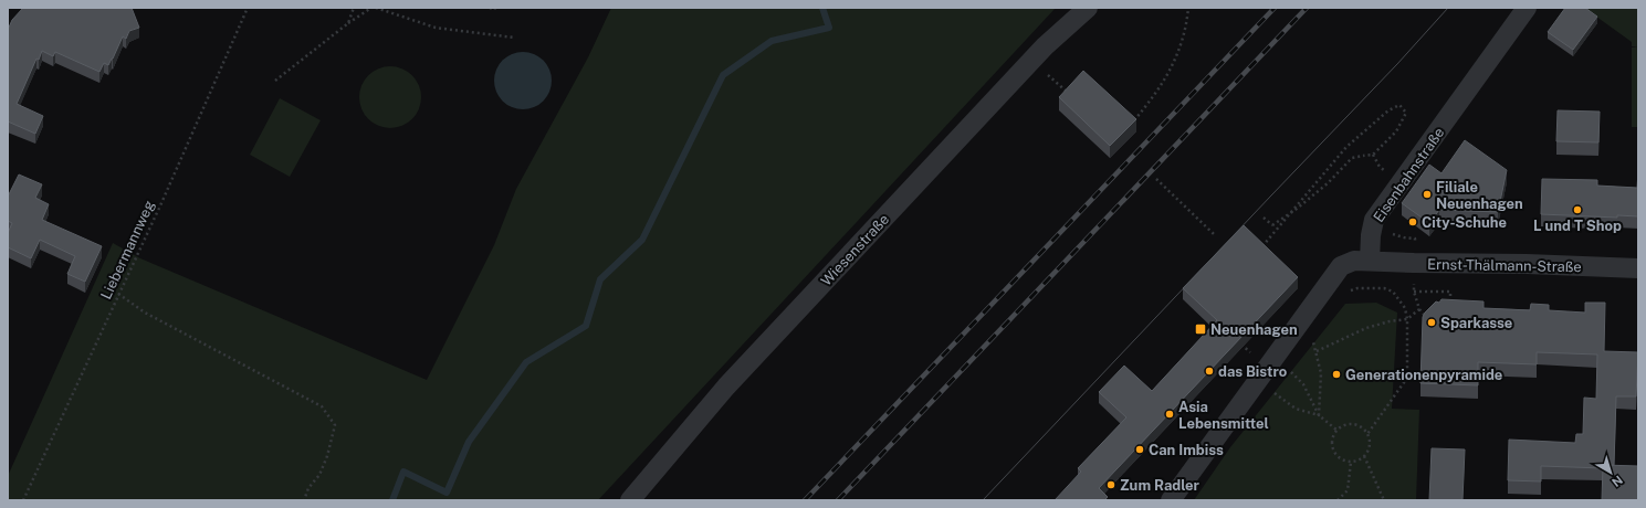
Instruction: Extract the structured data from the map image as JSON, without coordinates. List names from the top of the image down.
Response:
{
  "streets": {
    "street": ["Eisenbahnstraße", "Wiesenstraße", "Ernst-Thälmann-Straße"],
    "path": ["Liebermannweg"]
  },
  "crossings": [
    ["Eisenbahnstraße", "Ernst-Thälmann-Straße"]
  ],
  "places": {
    "other": [
      "Filiale Neuenhagen",
      "L und T Shop",
      "City-Schuhe",
      "Sparkasse",
      "das Bistro",
      "Generationenpyramide",
      "Asia Lebensmittel",
      "Can Imbiss",
      "Zum Radler"
    ],
    "transit": ["Neuenhagen"]
  },
  "north": "bottom right"
}
